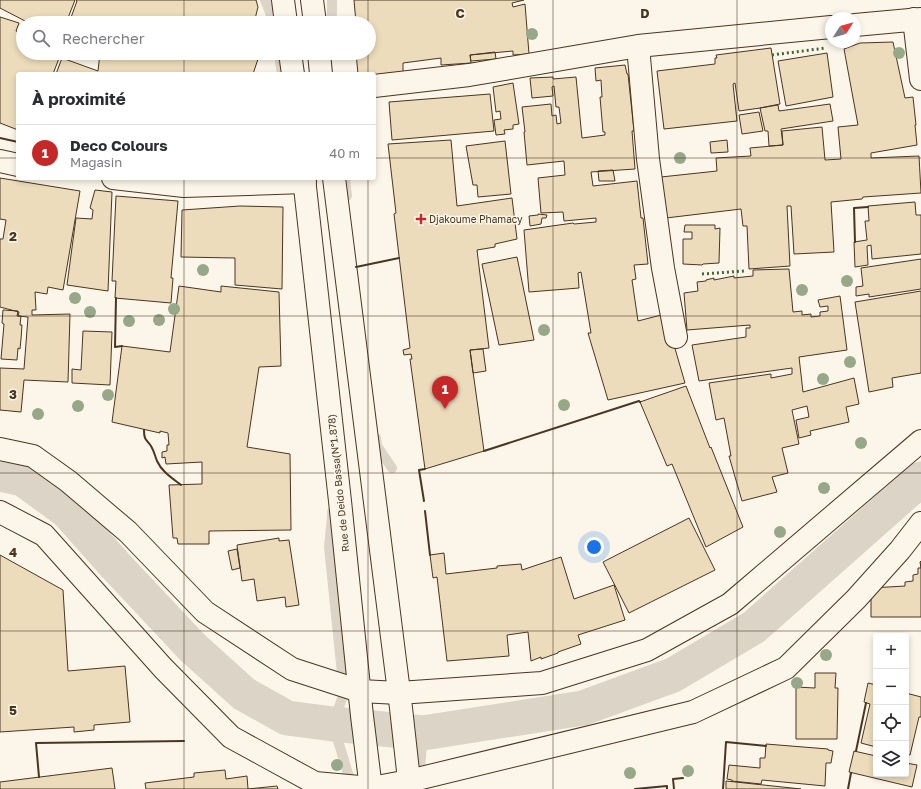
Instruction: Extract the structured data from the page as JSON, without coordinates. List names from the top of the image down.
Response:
{
  "streets": {
    "street": ["Rue de Deido Bassa(N°1.878)"]
  },
  "places": {
    "health": ["Djakoume Phamacy"]
  },
  "north": "top right",
  "page": {
    "search": "Rechercher",
    "heading": "À proximité",
    "list": [
      {
        "mark": "1",
        "name": "Deco Colours",
        "note": "Magasin",
        "value": "40 m"
      }
    ],
    "pins": "1",
    "map_buttons": ["+", "−"]
  },
  "grid": {
    "columns": ["C", "D"],
    "rows": [
      "2",
      "3",
      "4",
      "5"
    ]
  }
}
